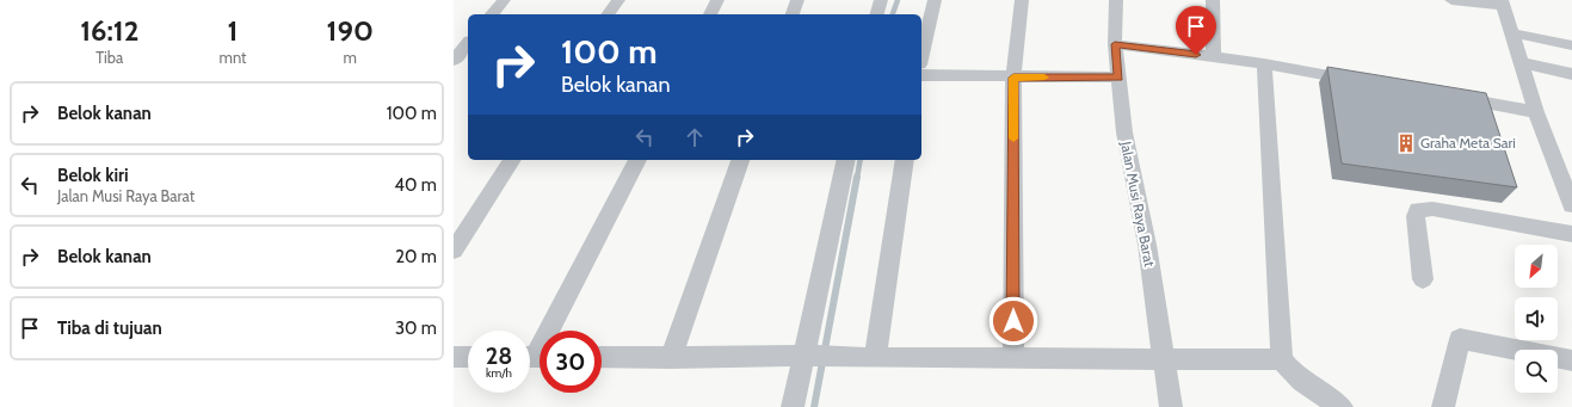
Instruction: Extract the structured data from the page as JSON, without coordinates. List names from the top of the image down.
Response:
{
  "streets": {
    "street": ["Jalan Musi Raya Barat"]
  },
  "places": {
    "building": ["Graha Meta Sari"]
  },
  "north": "bottom left",
  "page": {
    "eta": [
      "16:12",
      "Tiba",
      "1",
      "mnt",
      "190",
      "m"
    ],
    "turn": ["100 m", "Belok kanan"],
    "list": [
      {
        "name": "Belok kanan",
        "value": "100 m"
      },
      {
        "name": "Belok kiri",
        "note": "Jalan Musi Raya Barat",
        "value": "40 m"
      },
      {
        "name": "Belok kanan",
        "value": "20 m"
      },
      {
        "name": "Tiba di tujuan",
        "value": "30 m"
      }
    ],
    "speed": "28 km/h",
    "limit": "30"
  }
}
